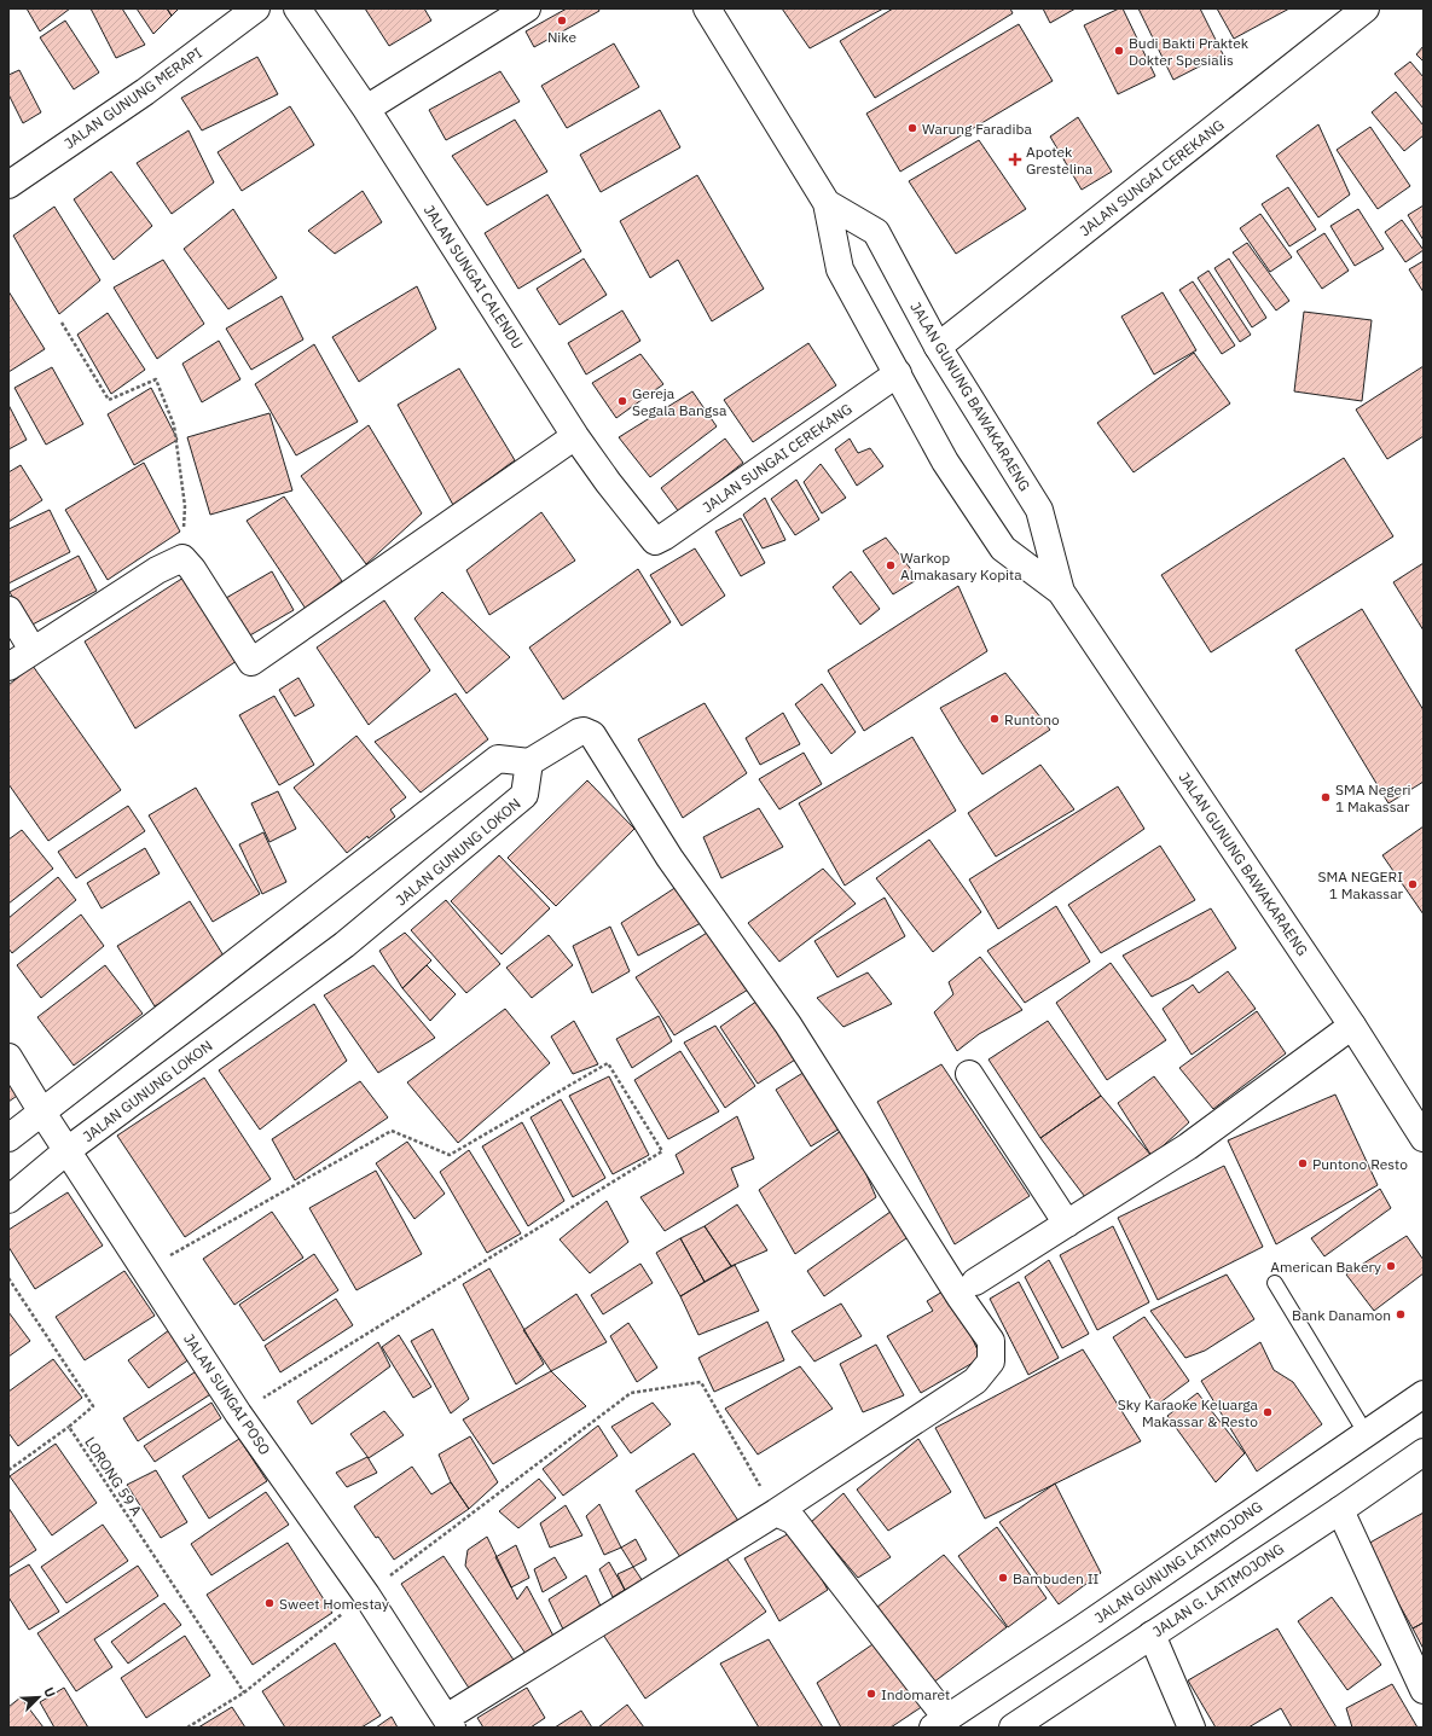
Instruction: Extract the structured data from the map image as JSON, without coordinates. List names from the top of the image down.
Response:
{
  "streets": {
    "street": [
      "JALAN GUNUNG MERAPI",
      "JALAN SUNGAI CEREKANG",
      "JALAN SUNGAI CALENDU",
      "JALAN GUNUNG BAWAKARAENG",
      "JALAN GUNUNG LOKON",
      "JALAN SUNGAI POSO",
      "JALAN GUNUNG LATIMOJONG",
      "JALAN G. LATIMOJONG"
    ],
    "path": ["LORONG 59 A"]
  },
  "crossings": [
    ["JALAN SUNGAI CEREKANG", "JALAN SUNGAI CALENDU"],
    ["JALAN SUNGAI CEREKANG", "JALAN GUNUNG BAWAKARAENG"],
    ["JALAN GUNUNG LOKON", "JALAN SUNGAI POSO"]
  ],
  "places": {
    "other": [
      "Nike",
      "Budi Bakti Praktek Dokter Spesialis",
      "Warung Faradiba",
      "Gereja Segala Bangsa",
      "Warkop Almakasary Kopita",
      "Runtono",
      "SMA Negeri 1 Makassar",
      "SMA NEGERI 1 Makassar",
      "Puntono Resto",
      "American Bakery",
      "Bank Danamon",
      "Sky Karaoke Keluarga Makassar & Resto",
      "Bambuden II",
      "Sweet Homestay",
      "Indomaret"
    ],
    "health": ["Apotek Grestelina"]
  },
  "north": "top right"
}
